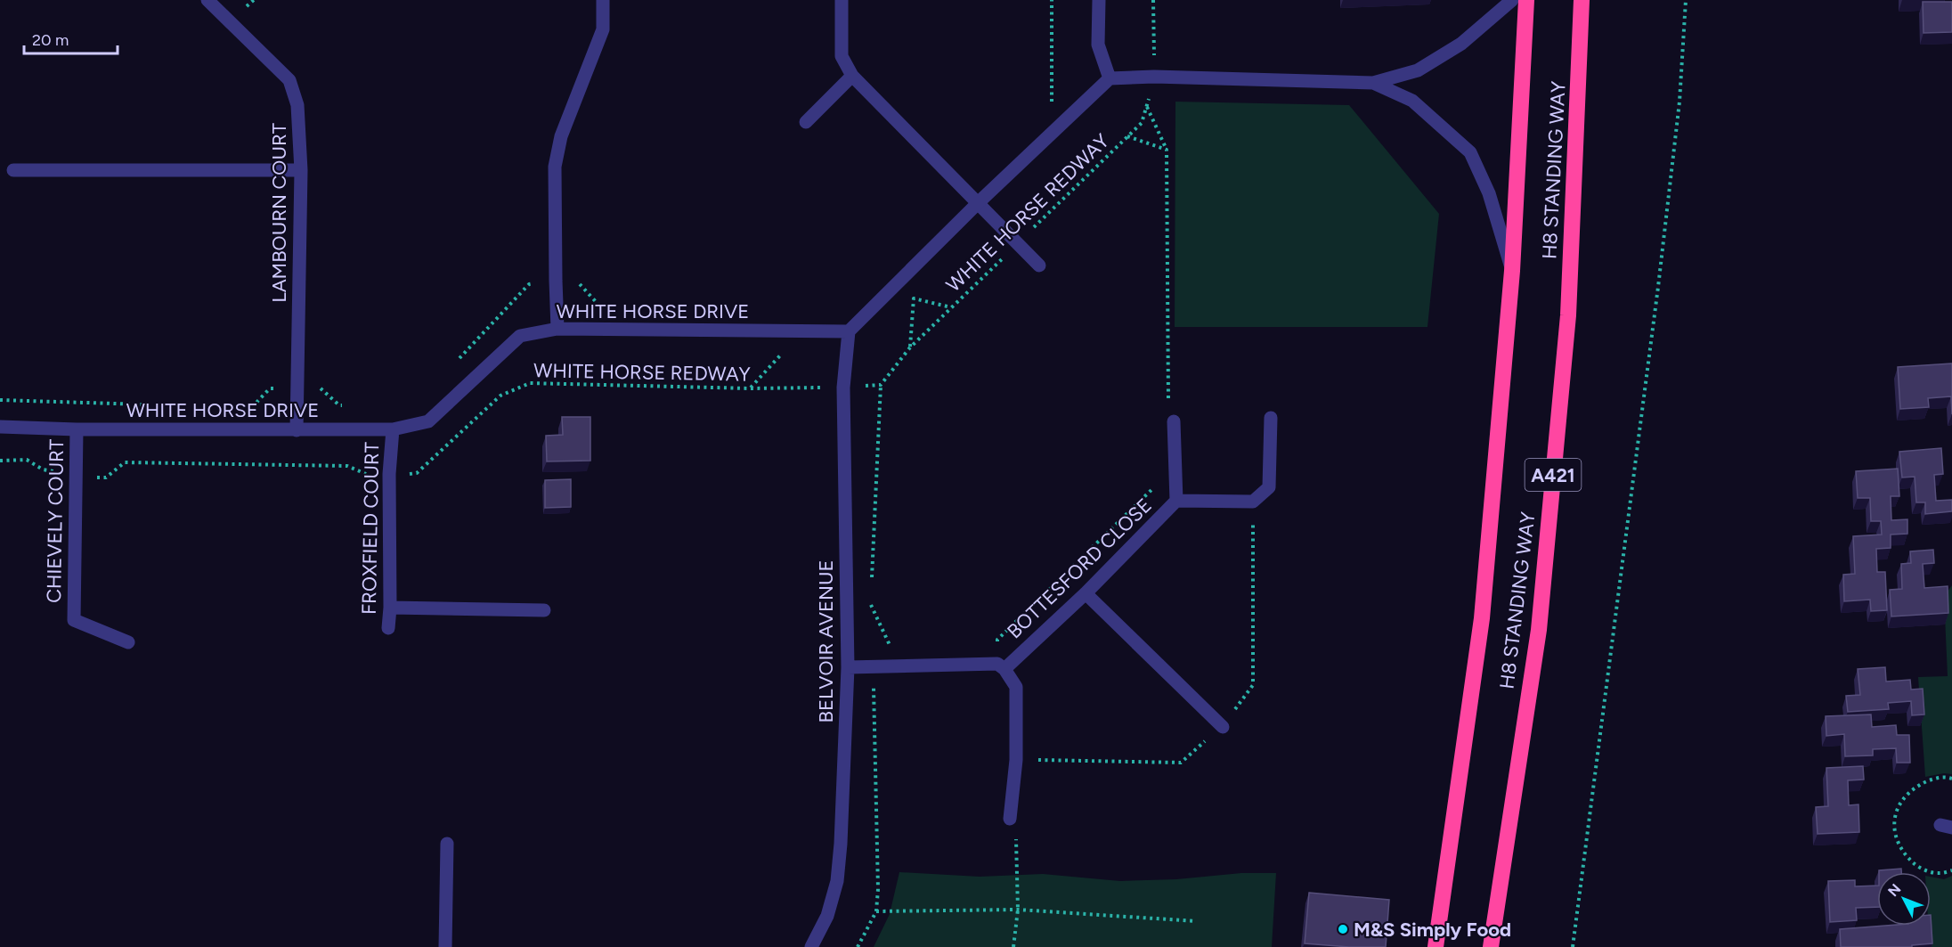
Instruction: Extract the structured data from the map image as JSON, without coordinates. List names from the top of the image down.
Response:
{
  "streets": {
    "highway": ["H8 STANDING WAY", "A421"],
    "street": [
      "LAMBOURN COURT",
      "WHITE HORSE DRIVE",
      "CHIEVELY COURT",
      "FROXFIELD COURT",
      "BOTTESFORD CLOSE",
      "BELVOIR AVENUE"
    ],
    "path": ["WHITE HORSE REDWAY"]
  },
  "crossings": [
    ["LAMBOURN COURT", "WHITE HORSE DRIVE"],
    ["WHITE HORSE REDWAY", "CHIEVELY COURT"],
    ["WHITE HORSE REDWAY", "FROXFIELD COURT"],
    ["WHITE HORSE REDWAY", "BELVOIR AVENUE"],
    ["WHITE HORSE DRIVE", "CHIEVELY COURT"],
    ["WHITE HORSE DRIVE", "FROXFIELD COURT"],
    ["WHITE HORSE DRIVE", "BELVOIR AVENUE"],
    ["BOTTESFORD CLOSE", "BELVOIR AVENUE"]
  ],
  "places": ["M&S Simply Food"],
  "scale_bar": "20 m",
  "north": "top left"
}
